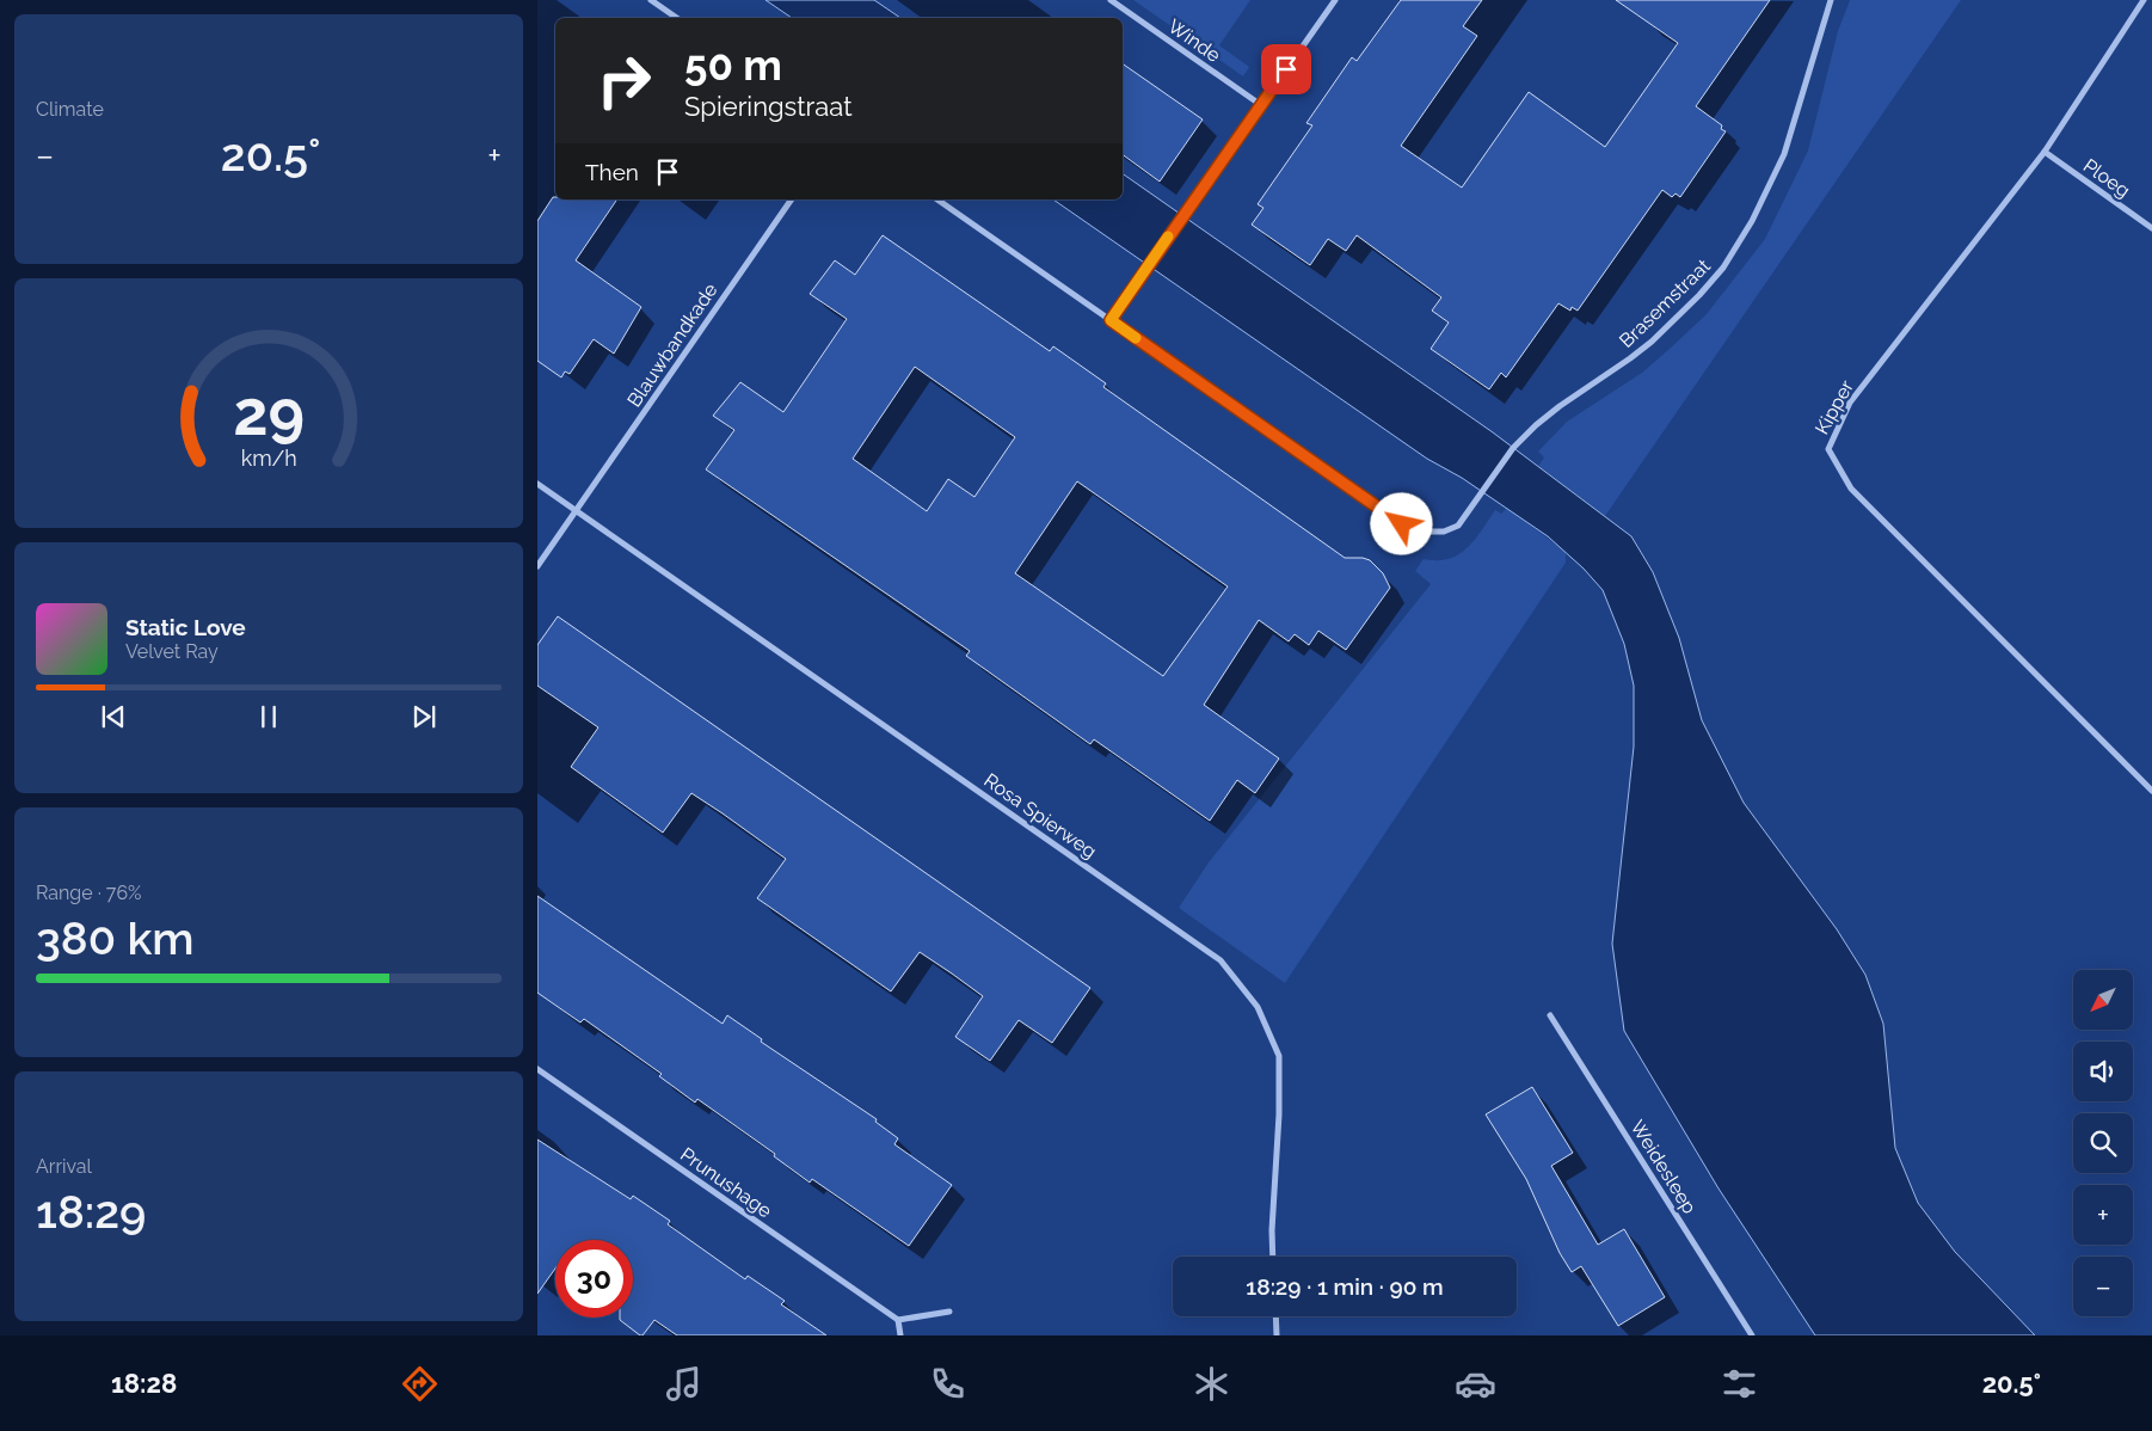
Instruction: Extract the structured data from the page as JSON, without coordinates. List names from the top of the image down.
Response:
{
  "streets": {
    "street": [
      "Winde",
      "Ploeg",
      "Brasemstraat",
      "Blauwbandkade",
      "Kipper",
      "Rosa Spierweg",
      "Weidesleep",
      "Prunushage"
    ]
  },
  "crossings": [
    ["Ploeg", "Kipper"],
    ["Blauwbandkade", "Rosa Spierweg"]
  ],
  "north": "bottom left",
  "page": {
    "tile": [
      "Climate",
      ["Range · 76%", "380 km"],
      ["Arrival", "18:29"]
    ],
    "turn": ["50 m", "Spieringstraat"],
    "heat": ["−", "20.5°", "+"],
    "then": "Then",
    "song": ["Static Love", "Velvet Ray"],
    "map_buttons": ["+", "−"],
    "limit": "30",
    "trip": "18:29 · 1 min · 90 m",
    "tabs": ["18:28", "20.5°"],
    "gauge": ["29", "km/h"]
  }
}
